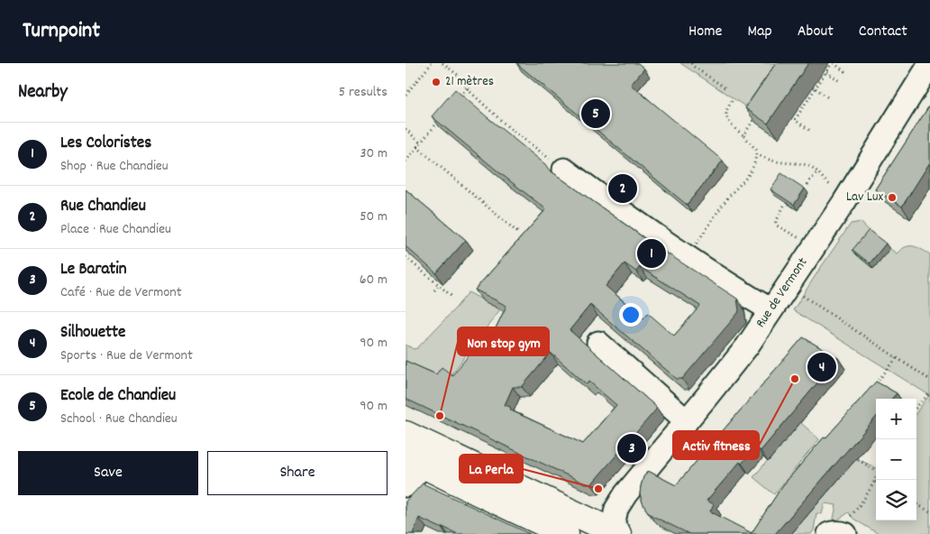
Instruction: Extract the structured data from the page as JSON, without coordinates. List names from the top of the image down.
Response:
{
  "streets": {
    "street": ["Rue de Vermont"]
  },
  "places": [
    "21 mètres",
    "Lav Lux",
    "Activ fitness",
    "Non stop gym",
    "La Perla"
  ],
  "page": {
    "header": "Turnpoint",
    "nav": [
      "Home",
      "Map",
      "About",
      "Contact"
    ],
    "heading": ["Nearby", "5 results"],
    "pins": [
      "5",
      "2",
      "1",
      "4",
      "3"
    ],
    "list": [
      {
        "mark": "1",
        "name": "Les Coloristes",
        "note": "Shop · Rue Chandieu",
        "value": "30 m"
      },
      {
        "mark": "2",
        "name": "Rue Chandieu",
        "note": "Place · Rue Chandieu",
        "value": "50 m"
      },
      {
        "mark": "3",
        "name": "Le Baratin",
        "note": "Café · Rue de Vermont",
        "value": "60 m"
      },
      {
        "mark": "4",
        "name": "Silhouette",
        "note": "Sports · Rue de Vermont",
        "value": "90 m"
      },
      {
        "mark": "5",
        "name": "Ecole de Chandieu",
        "note": "School · Rue Chandieu",
        "value": "90 m"
      }
    ],
    "map_buttons": ["+", "−"],
    "buttons": ["Save", "Share"]
  }
}
